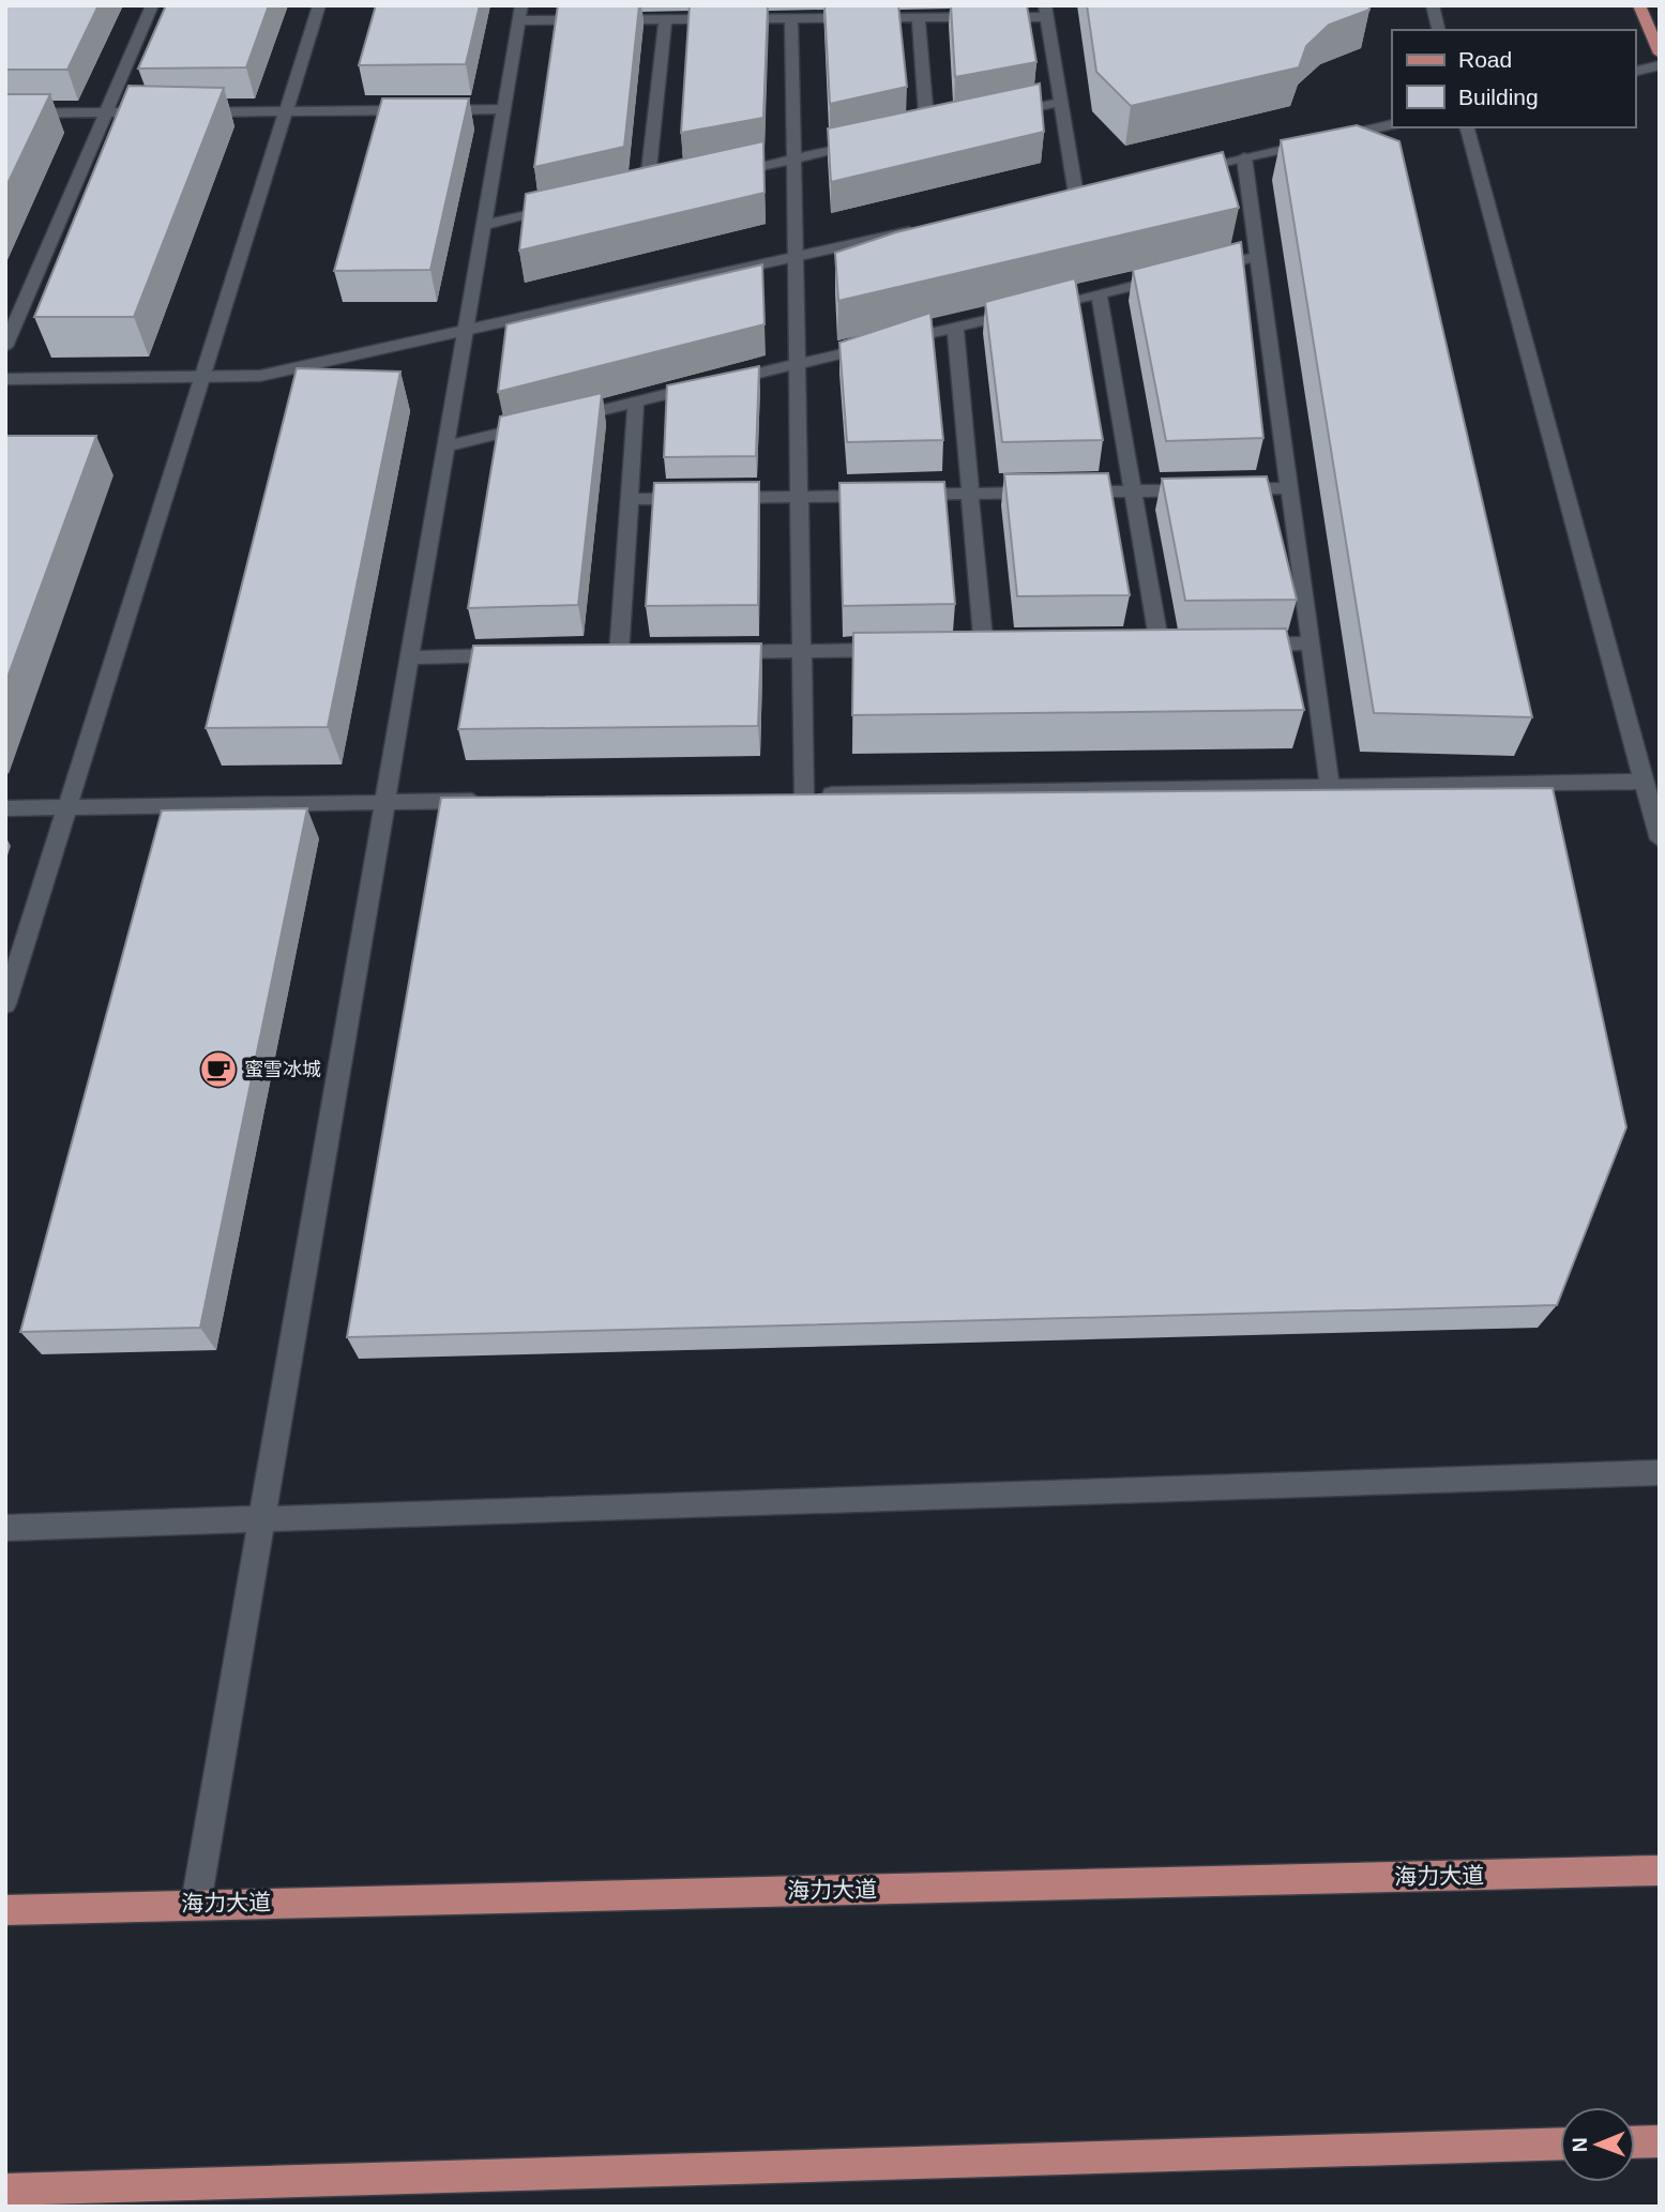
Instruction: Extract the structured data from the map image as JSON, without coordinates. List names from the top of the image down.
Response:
{
  "streets": {
    "main road": ["海力大道"]
  },
  "places": {
    "cafe": ["蜜雪冰城"]
  },
  "legend": ["Road", "Building"],
  "north": "left"
}
